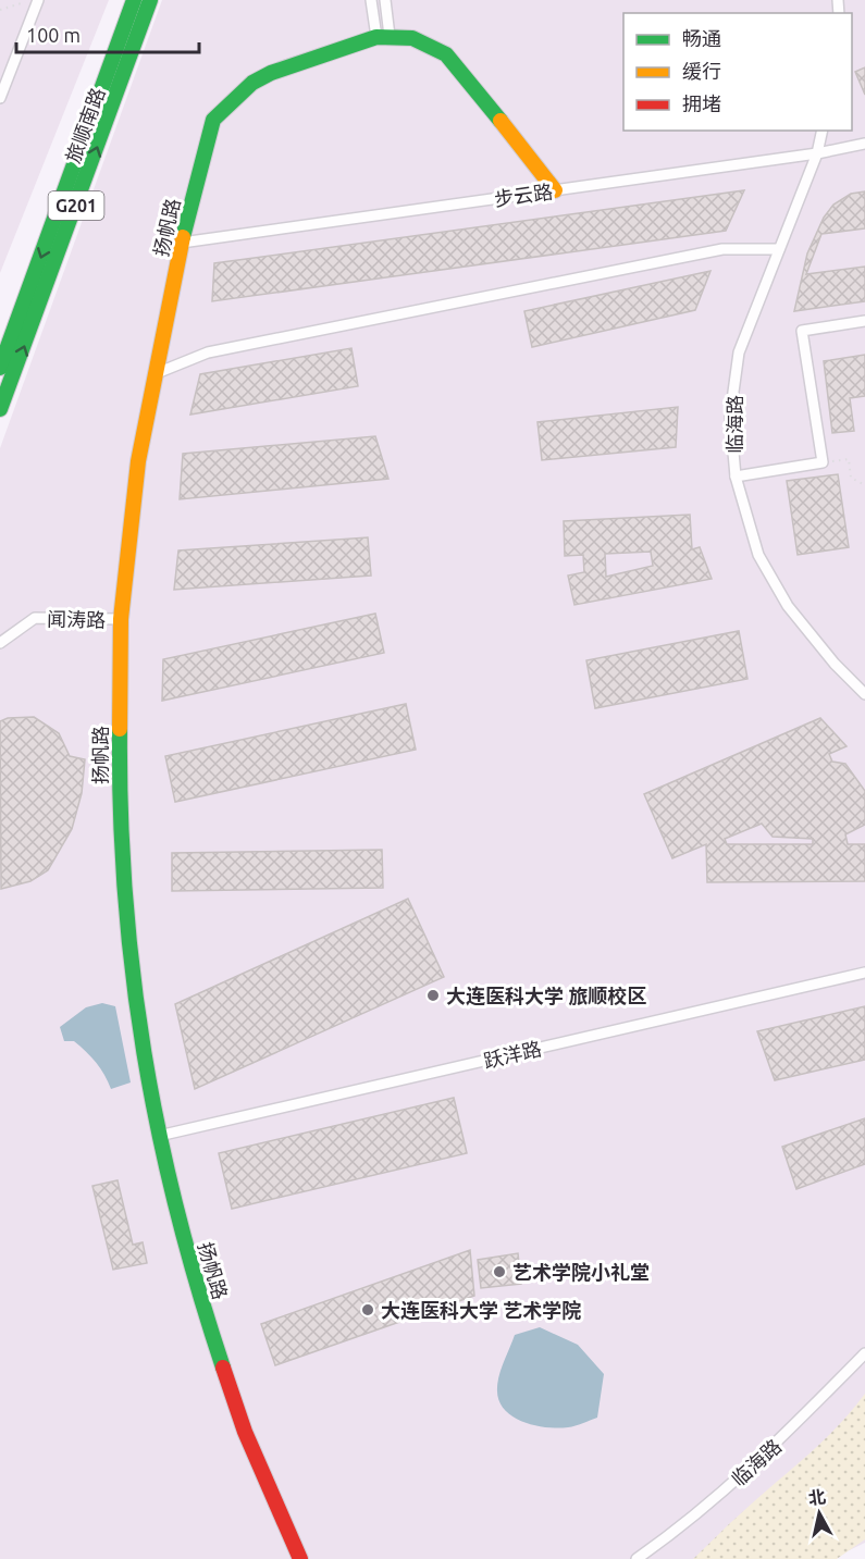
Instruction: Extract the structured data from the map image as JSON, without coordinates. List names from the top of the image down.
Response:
{
  "streets": {
    "main road": ["旅顺南路", "G201", "扬帆路"],
    "street": [
      "步云路",
      "临海路",
      "闻涛路",
      "跃洋路"
    ]
  },
  "crossings": [
    ["步云路", "扬帆路"],
    ["步云路", "临海路"],
    ["扬帆路", "闻涛路"],
    ["扬帆路", "跃洋路"]
  ],
  "places": ["大连医科大学 旅顺校区", "艺术学院小礼堂", "大连医科大学 艺术学院"],
  "legend": ["畅通", "缓行", "拥堵"],
  "scale_bar": "100 m",
  "north": "top"
}
